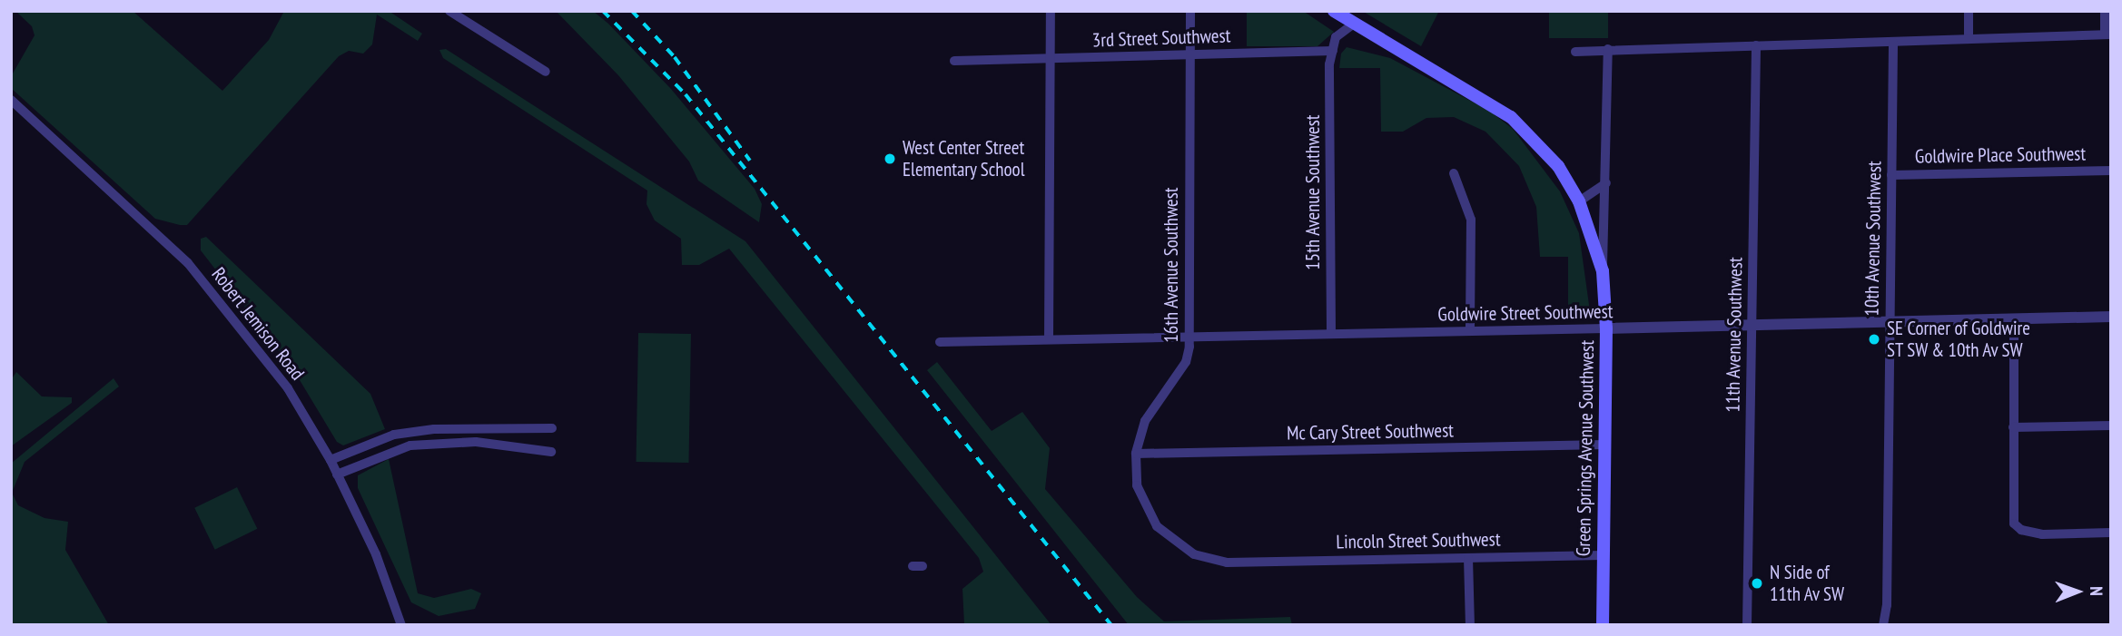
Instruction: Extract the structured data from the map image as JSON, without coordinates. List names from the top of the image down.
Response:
{
  "streets": {
    "main road": ["Green Springs Avenue Southwest"],
    "street": [
      "3rd Street Southwest",
      "Goldwire Place Southwest",
      "15th Avenue Southwest",
      "10th Avenue Southwest",
      "16th Avenue Southwest",
      "Goldwire Street Southwest",
      "Robert Jemison Road",
      "11th Avenue Southwest",
      "Mc Cary Street Southwest",
      "Lincoln Street Southwest"
    ]
  },
  "crossings": [
    ["3rd Street Southwest", "15th Avenue Southwest"],
    ["3rd Street Southwest", "16th Avenue Southwest"],
    ["Goldwire Place Southwest", "10th Avenue Southwest"],
    ["15th Avenue Southwest", "Goldwire Street Southwest"],
    ["10th Avenue Southwest", "Goldwire Street Southwest"],
    ["16th Avenue Southwest", "Goldwire Street Southwest"],
    ["16th Avenue Southwest", "Mc Cary Street Southwest"],
    ["16th Avenue Southwest", "Lincoln Street Southwest"],
    ["Goldwire Street Southwest", "11th Avenue Southwest"],
    ["Goldwire Street Southwest", "Green Springs Avenue Southwest"],
    ["Mc Cary Street Southwest", "Green Springs Avenue Southwest"],
    ["Green Springs Avenue Southwest", "Lincoln Street Southwest"]
  ],
  "places": ["West Center Street Elementary School", "SE Corner of Goldwire ST SW & 10th Av SW", "N Side of 11th Av SW"],
  "north": "right"
}
